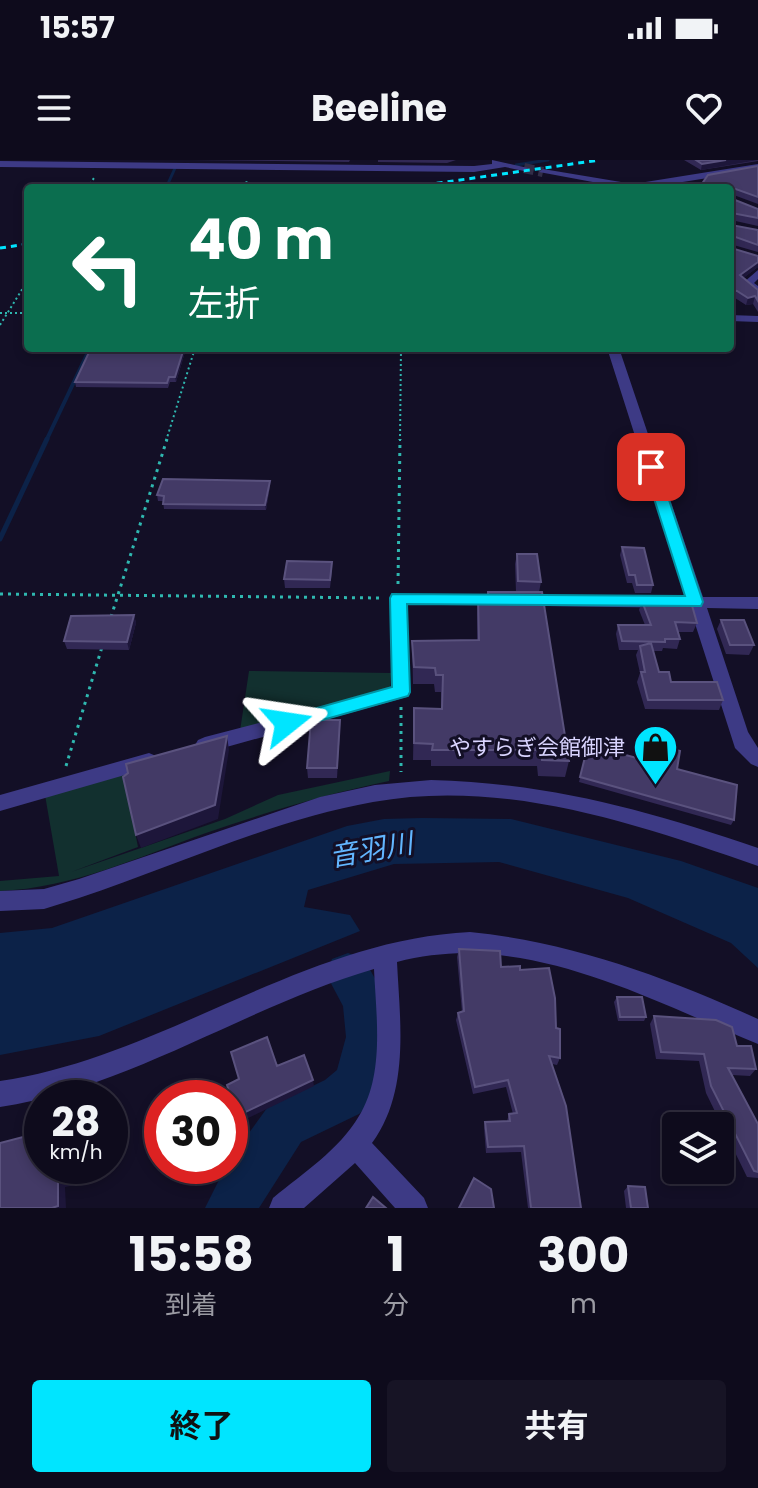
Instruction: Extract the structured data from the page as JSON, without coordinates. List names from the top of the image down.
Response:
{
  "water": ["音羽川"],
  "places": {
    "shop": ["やすらぎ会館御津"]
  },
  "page": {
    "status": "15:57",
    "header": "Beeline",
    "turn": ["40 m", "左折"],
    "speed": "28 km/h",
    "limit": "30",
    "eta": [
      "15:58",
      "到着",
      "1",
      "分",
      "300",
      "m"
    ],
    "buttons": ["終了", "共有"]
  }
}
